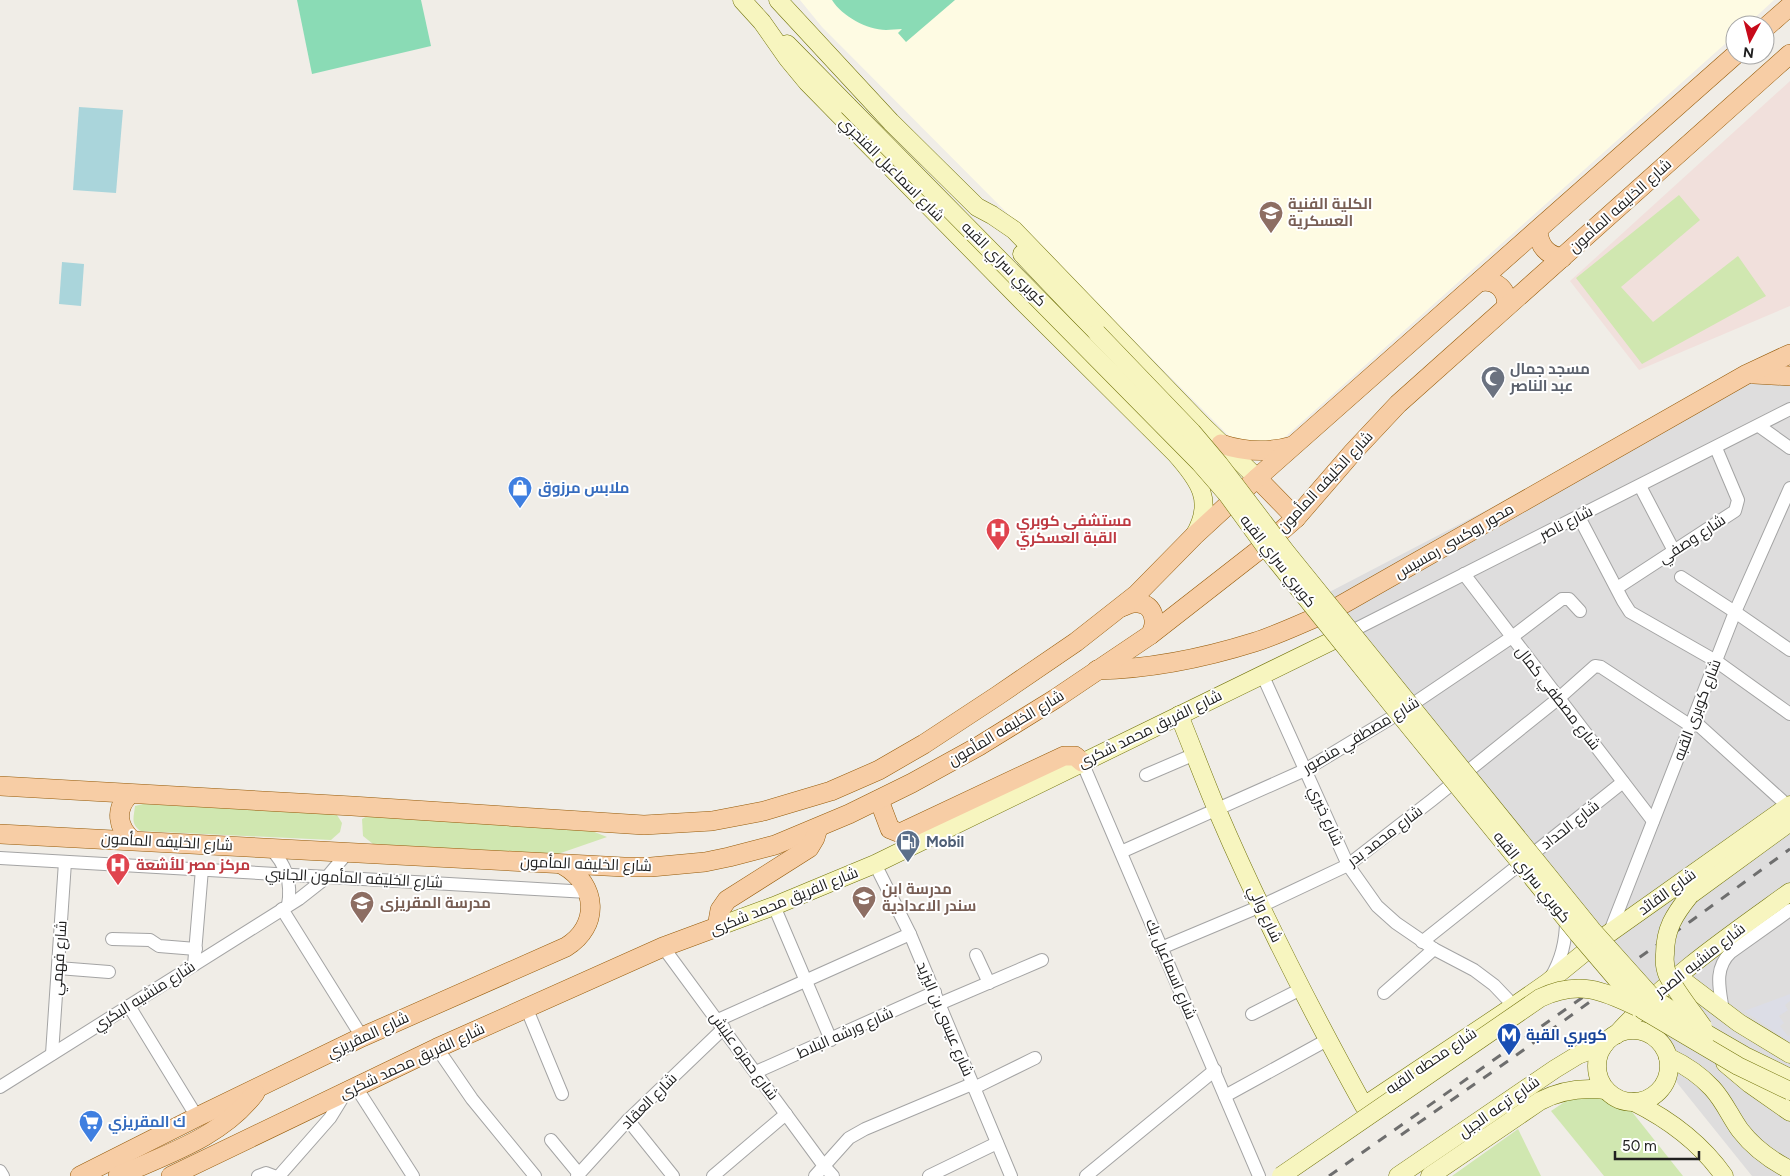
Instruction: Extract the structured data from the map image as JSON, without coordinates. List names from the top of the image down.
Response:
{
  "streets": {
    "main road": [
      "شارع اسماعيل الفنجري",
      "شارع الخليفه المأمون",
      "كوبري سراي القبه",
      "محور روكسى رمسيس",
      "شارع الفريق محمد شكرى",
      "شارع القائد",
      "شارع والي",
      "شارع منشيه الصدر",
      "شارع المقريزي",
      "شارع محطه القبه",
      "شارع ترعه الجبل"
    ],
    "street": [
      "شارع ناصر",
      "شارع وصفي",
      "شارع مصطفي كمال",
      "شارع كوبرى القبه",
      "شارع مصطفي منصور",
      "شارع خيري",
      "شارع الحداد",
      "شارع محمد بدر",
      "شارع الخليفه المأمون الجانبي",
      "شارع فهمي",
      "شارع اسماعيل بك",
      "شارع منشيه البكري",
      "شارع عيسى بن اليزيد",
      "شارع ورشه البلاط",
      "شارع حمزه عليش",
      "شارع العقاد"
    ]
  },
  "crossings": [
    ["شارع اسماعيل الفنجري", "شارع الخليفه المأمون"],
    ["شارع اسماعيل الفنجري", "كوبري سراي القبه"],
    ["شارع الخليفه المأمون", "محور روكسى رمسيس"],
    ["شارع الخليفه المأمون", "شارع منشيه البكري"],
    ["شارع ناصر", "شارع وصفي"],
    ["شارع ناصر", "شارع مصطفي كمال"],
    ["شارع ناصر", "شارع الفريق محمد شكرى"],
    ["شارع مصطفي كمال", "شارع كوبرى القبه"],
    ["شارع مصطفي كمال", "شارع مصطفي منصور"],
    ["شارع مصطفي كمال", "شارع الحداد"],
    ["شارع مصطفي كمال", "شارع محمد بدر"],
    ["شارع كوبرى القبه", "شارع محمد بدر"],
    ["شارع كوبرى القبه", "شارع القائد"],
    ["شارع الفريق محمد شكرى", "شارع خيري"],
    ["شارع الفريق محمد شكرى", "شارع والي"],
    ["شارع الفريق محمد شكرى", "شارع اسماعيل بك"],
    ["شارع الفريق محمد شكرى", "شارع عيسى بن اليزيد"],
    ["شارع الفريق محمد شكرى", "شارع حمزه عليش"],
    ["شارع مصطفي منصور", "شارع خيري"],
    ["شارع مصطفي منصور", "شارع والي"],
    ["شارع مصطفي منصور", "شارع اسماعيل بك"],
    ["شارع خيري", "شارع الحداد"],
    ["شارع خيري", "شارع محمد بدر"],
    ["شارع خيري", "شارع محطه القبه"],
    ["شارع محمد بدر", "شارع والي"],
    ["شارع محمد بدر", "شارع اسماعيل بك"],
    ["شارع الخليفه المأمون الجانبي", "شارع فهمي"],
    ["شارع الخليفه المأمون الجانبي", "شارع منشيه البكري"],
    ["شارع الخليفه المأمون الجانبي", "شارع المقريزي"],
    ["شارع القائد", "شارع محطه القبه"],
    ["شارع والي", "شارع محطه القبه"],
    ["شارع فهمي", "شارع منشيه البكري"],
    ["شارع منشيه الصدر", "شارع ترعه الجبل"],
    ["شارع عيسى بن اليزيد", "شارع ورشه البلاط"],
    ["شارع عيسى بن اليزيد", "شارع العقاد"],
    ["شارع ورشه البلاط", "شارع حمزه عليش"],
    ["شارع حمزه عليش", "شارع العقاد"]
  ],
  "places": {
    "school or university": ["الكلية الفنية العسكرية", "مدرسة ابن سندر الاعدادية", "مدرسة المقريزى"],
    "mosque": ["مسجد جمال عبد الناصر"],
    "shop": ["ملابس مرزوق"],
    "hospital": ["مستشفى كوبري القبة العسكري", "مركز مصر للأشعة"],
    "fuel station": ["Mobil"],
    "metro station": ["كوبري القبة"],
    "supermarket": ["ك المقريزي"]
  },
  "scale_bar": "50 m",
  "north": "bottom"
}
